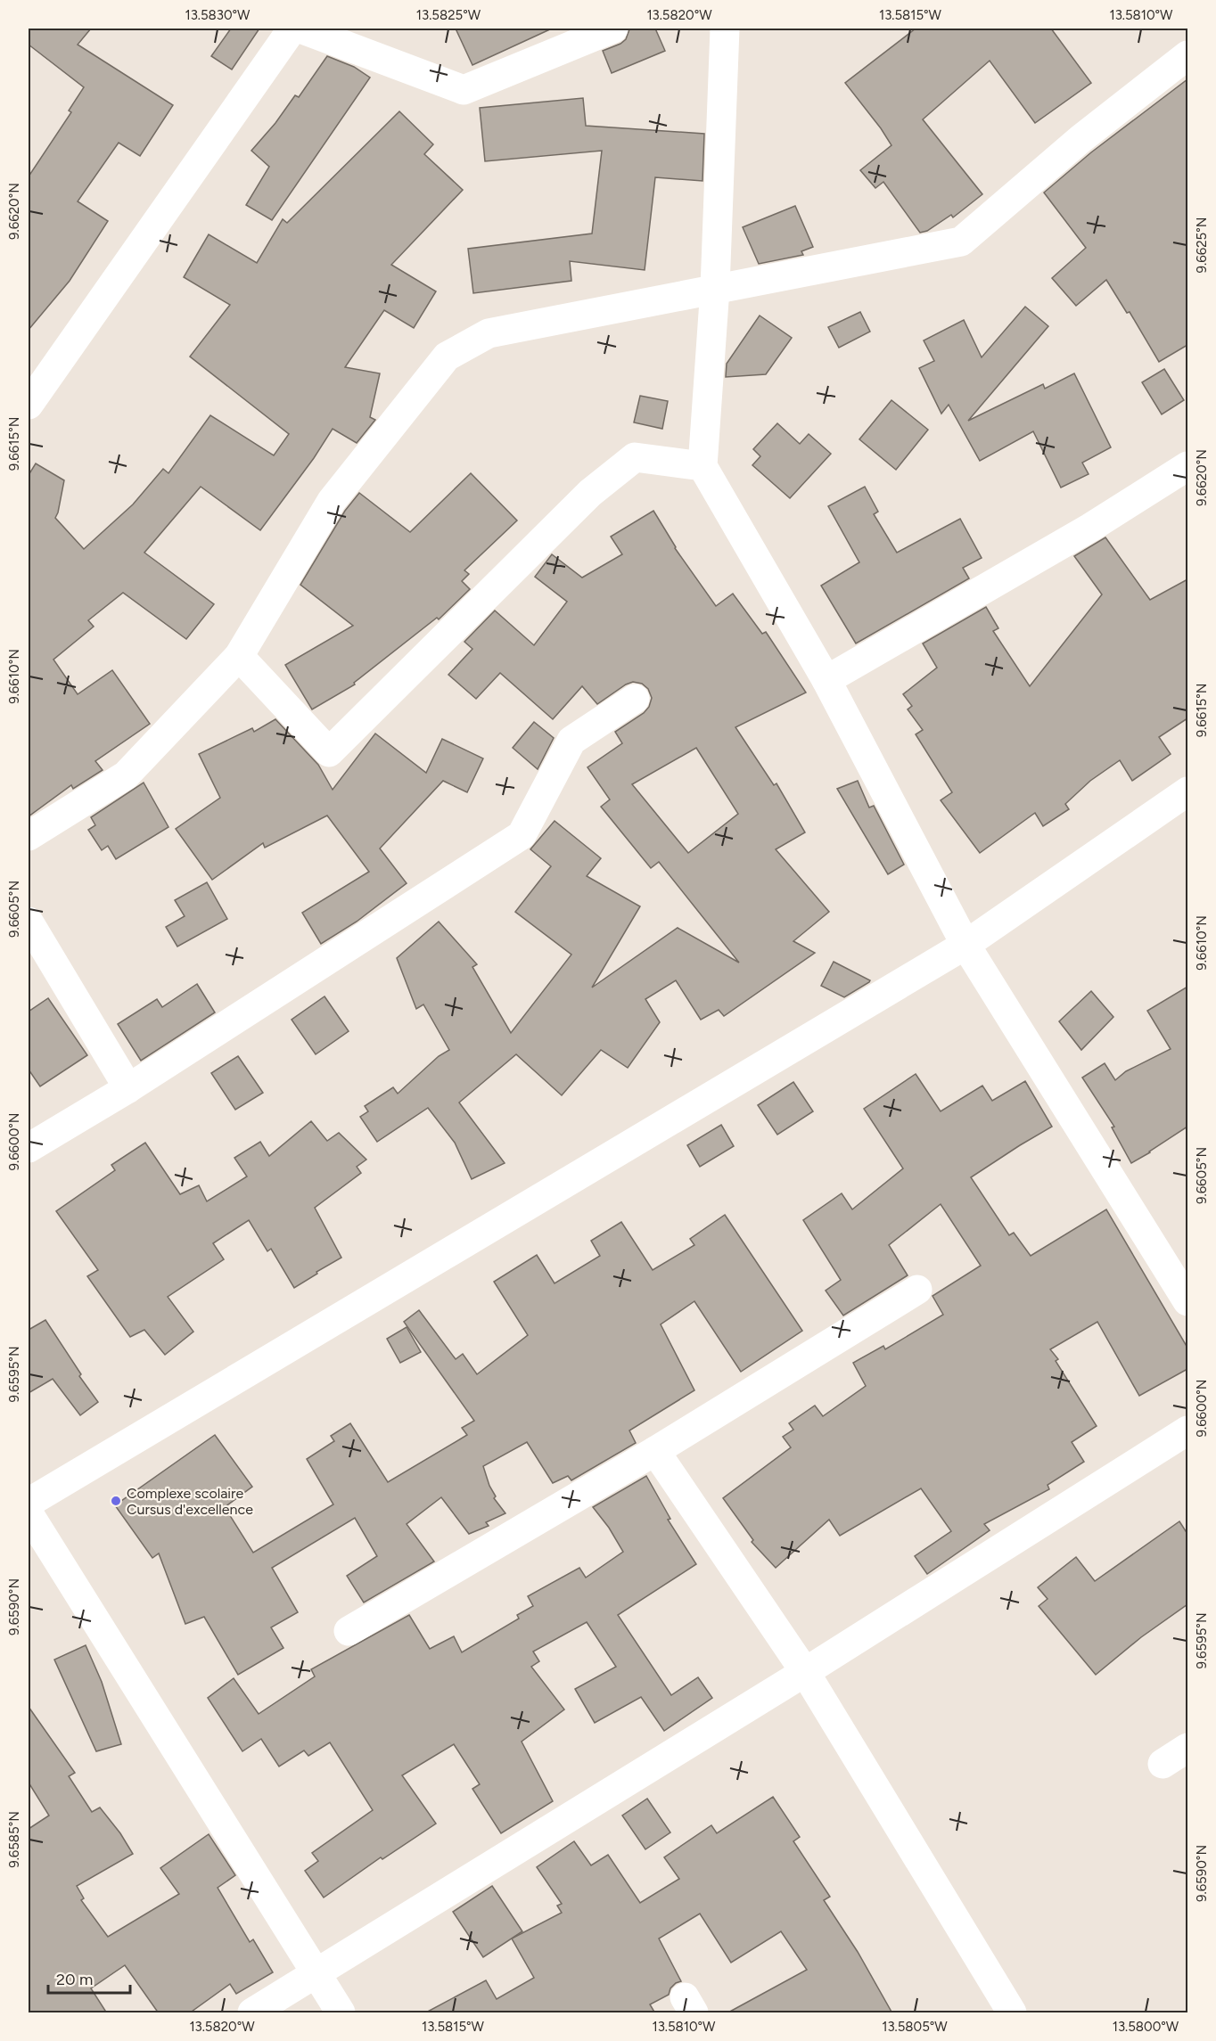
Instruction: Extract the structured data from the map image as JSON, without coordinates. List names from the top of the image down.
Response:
{
  "places": ["Complexe scolaire Cursus d'excellence"],
  "scale_bar": "20 m",
  "coordinates": [
    "13.5830°W",
    "13.5825°W",
    "13.5820°W",
    "13.5815°W",
    "13.5810°W",
    "9.6620°N",
    "9.6625°N",
    "9.6615°N",
    "9.6610°N",
    "9.6605°N",
    "9.6600°N",
    "9.6595°N",
    "9.6590°N",
    "9.6585°N",
    "13.5805°W",
    "13.5800°W"
  ]
}
